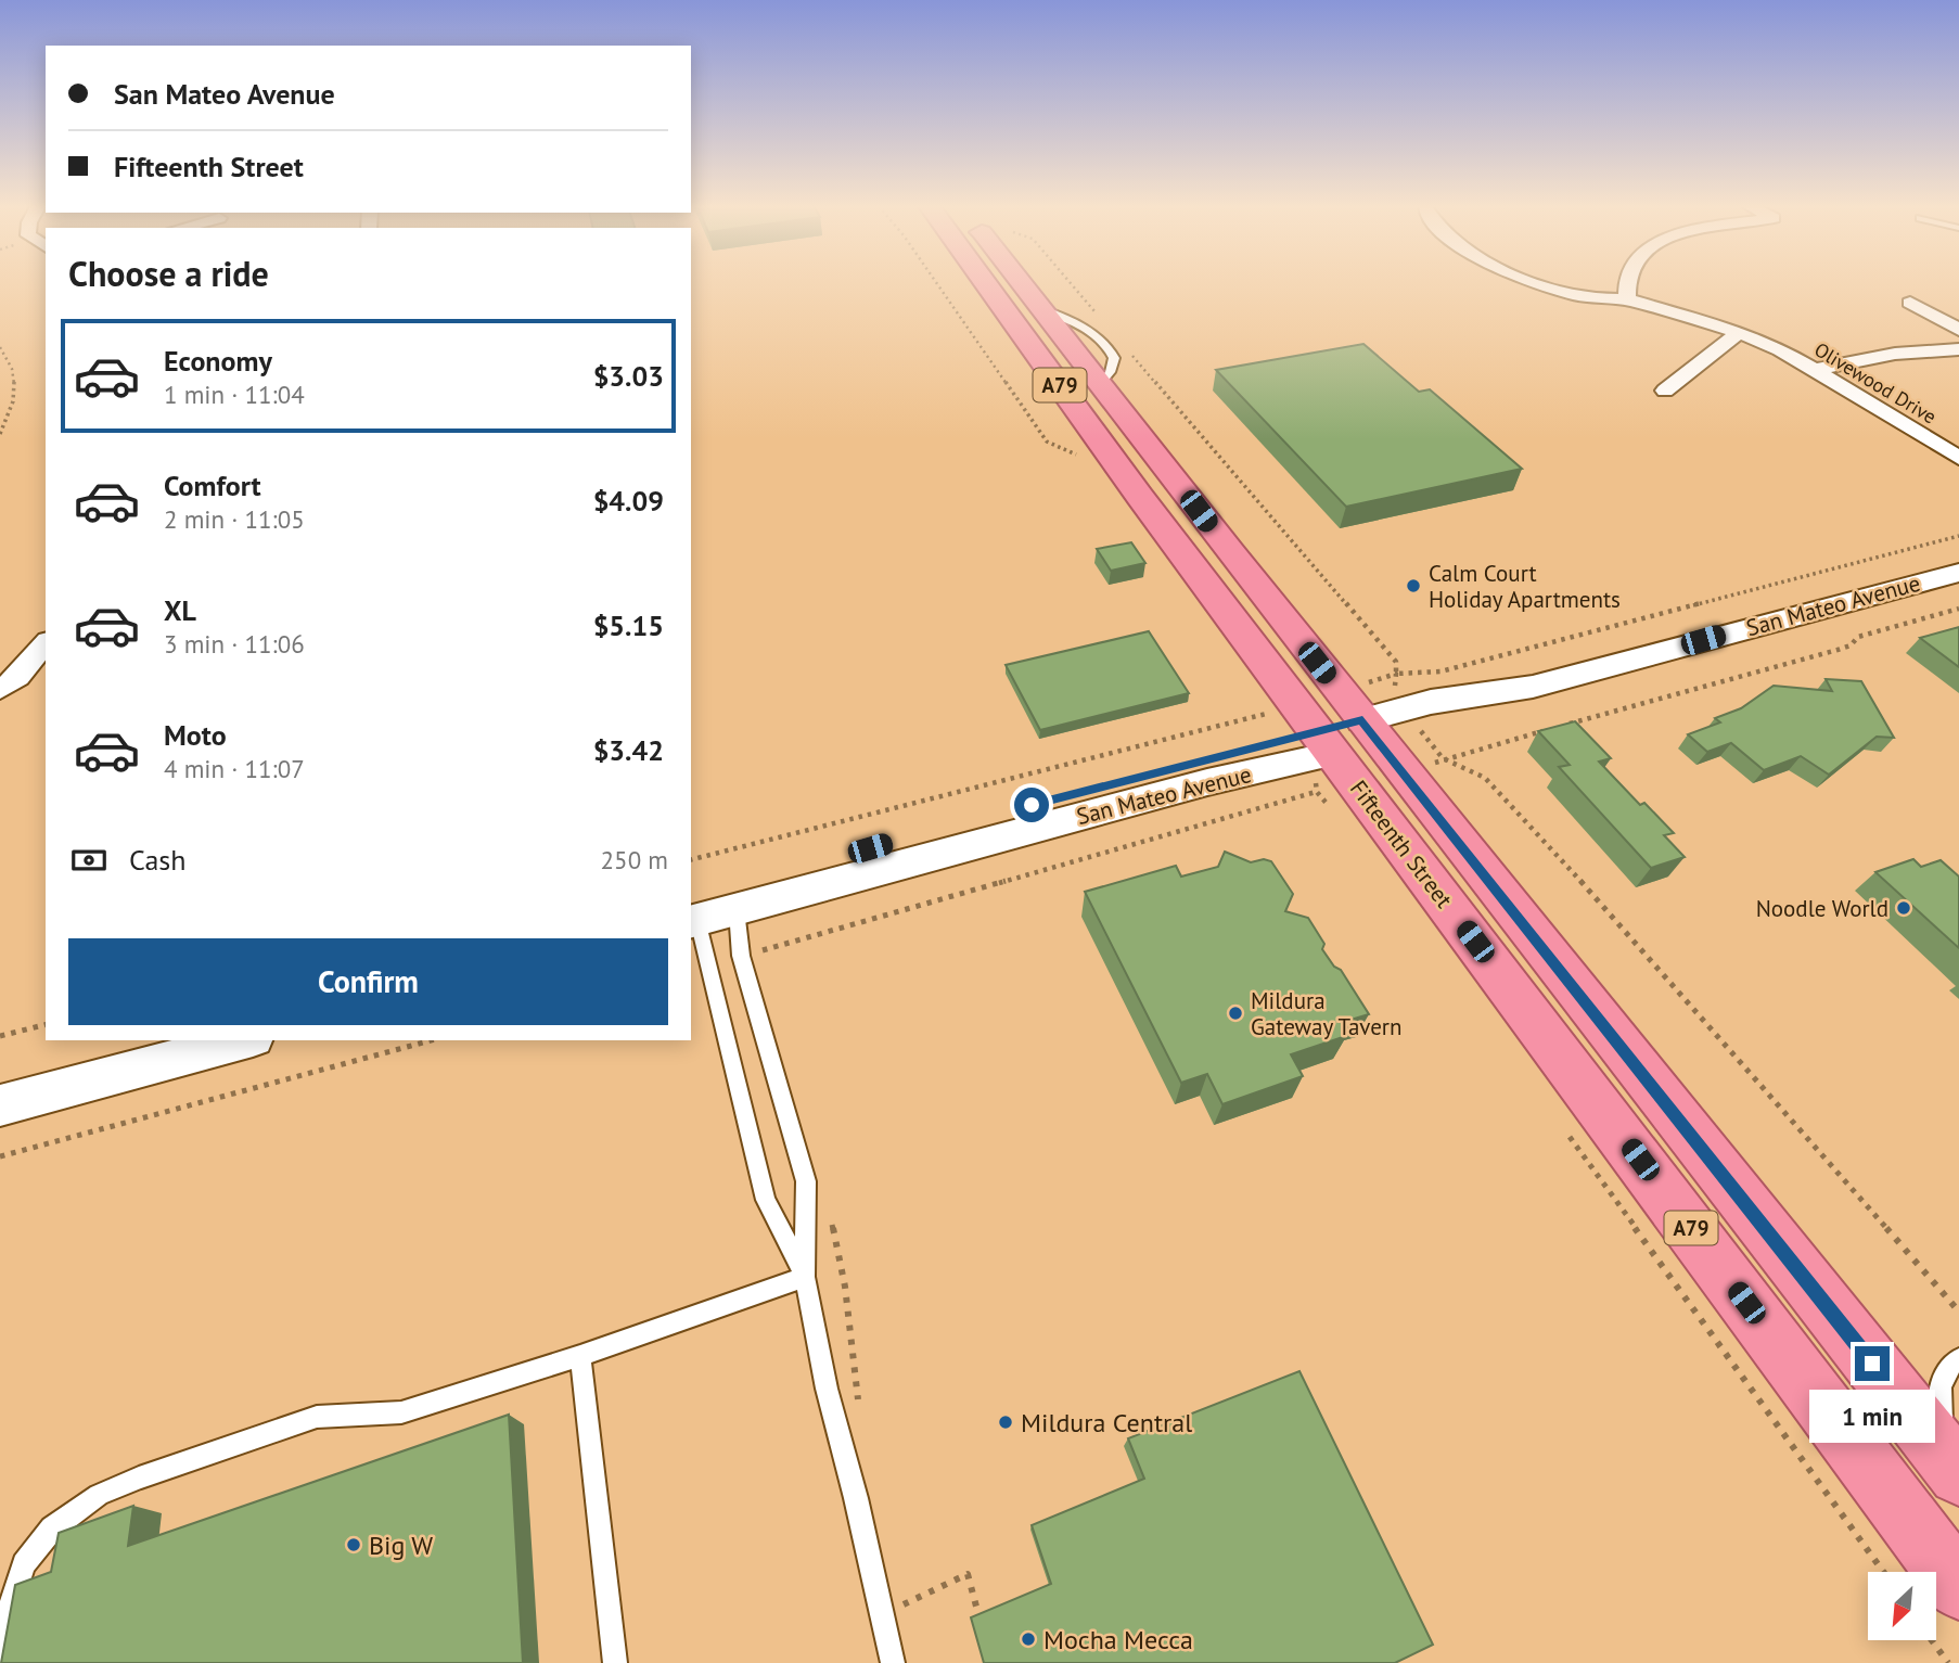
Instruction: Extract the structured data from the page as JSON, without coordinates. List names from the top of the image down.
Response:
{
  "streets": {
    "highway": ["A79", "Fifteenth Street"],
    "street": ["Olivewood Drive", "San Mateo Avenue"]
  },
  "crossings": [
    ["San Mateo Avenue", "Fifteenth Street"]
  ],
  "places": [
    "Calm Court Holiday Apartments",
    "Noodle World",
    "Mildura Gateway Tavern",
    "Mildura Central",
    "Big W",
    "Mocha Mecca"
  ],
  "north": "bottom left",
  "page": {
    "banner": ["San Mateo Avenue", "Fifteenth Street"],
    "heading": "Choose a ride",
    "list": [
      {
        "name": "Economy",
        "note": "1 min · 11:04",
        "value": "$3.03"
      },
      {
        "name": "Comfort",
        "note": "2 min · 11:05",
        "value": "$4.09"
      },
      {
        "name": "XL",
        "note": "3 min · 11:06",
        "value": "$5.15"
      },
      {
        "name": "Moto",
        "note": "4 min · 11:07",
        "value": "$3.42"
      }
    ],
    "pay": ["Cash", "250 m"],
    "buttons": "Confirm",
    "bubble": "1 min"
  }
}
